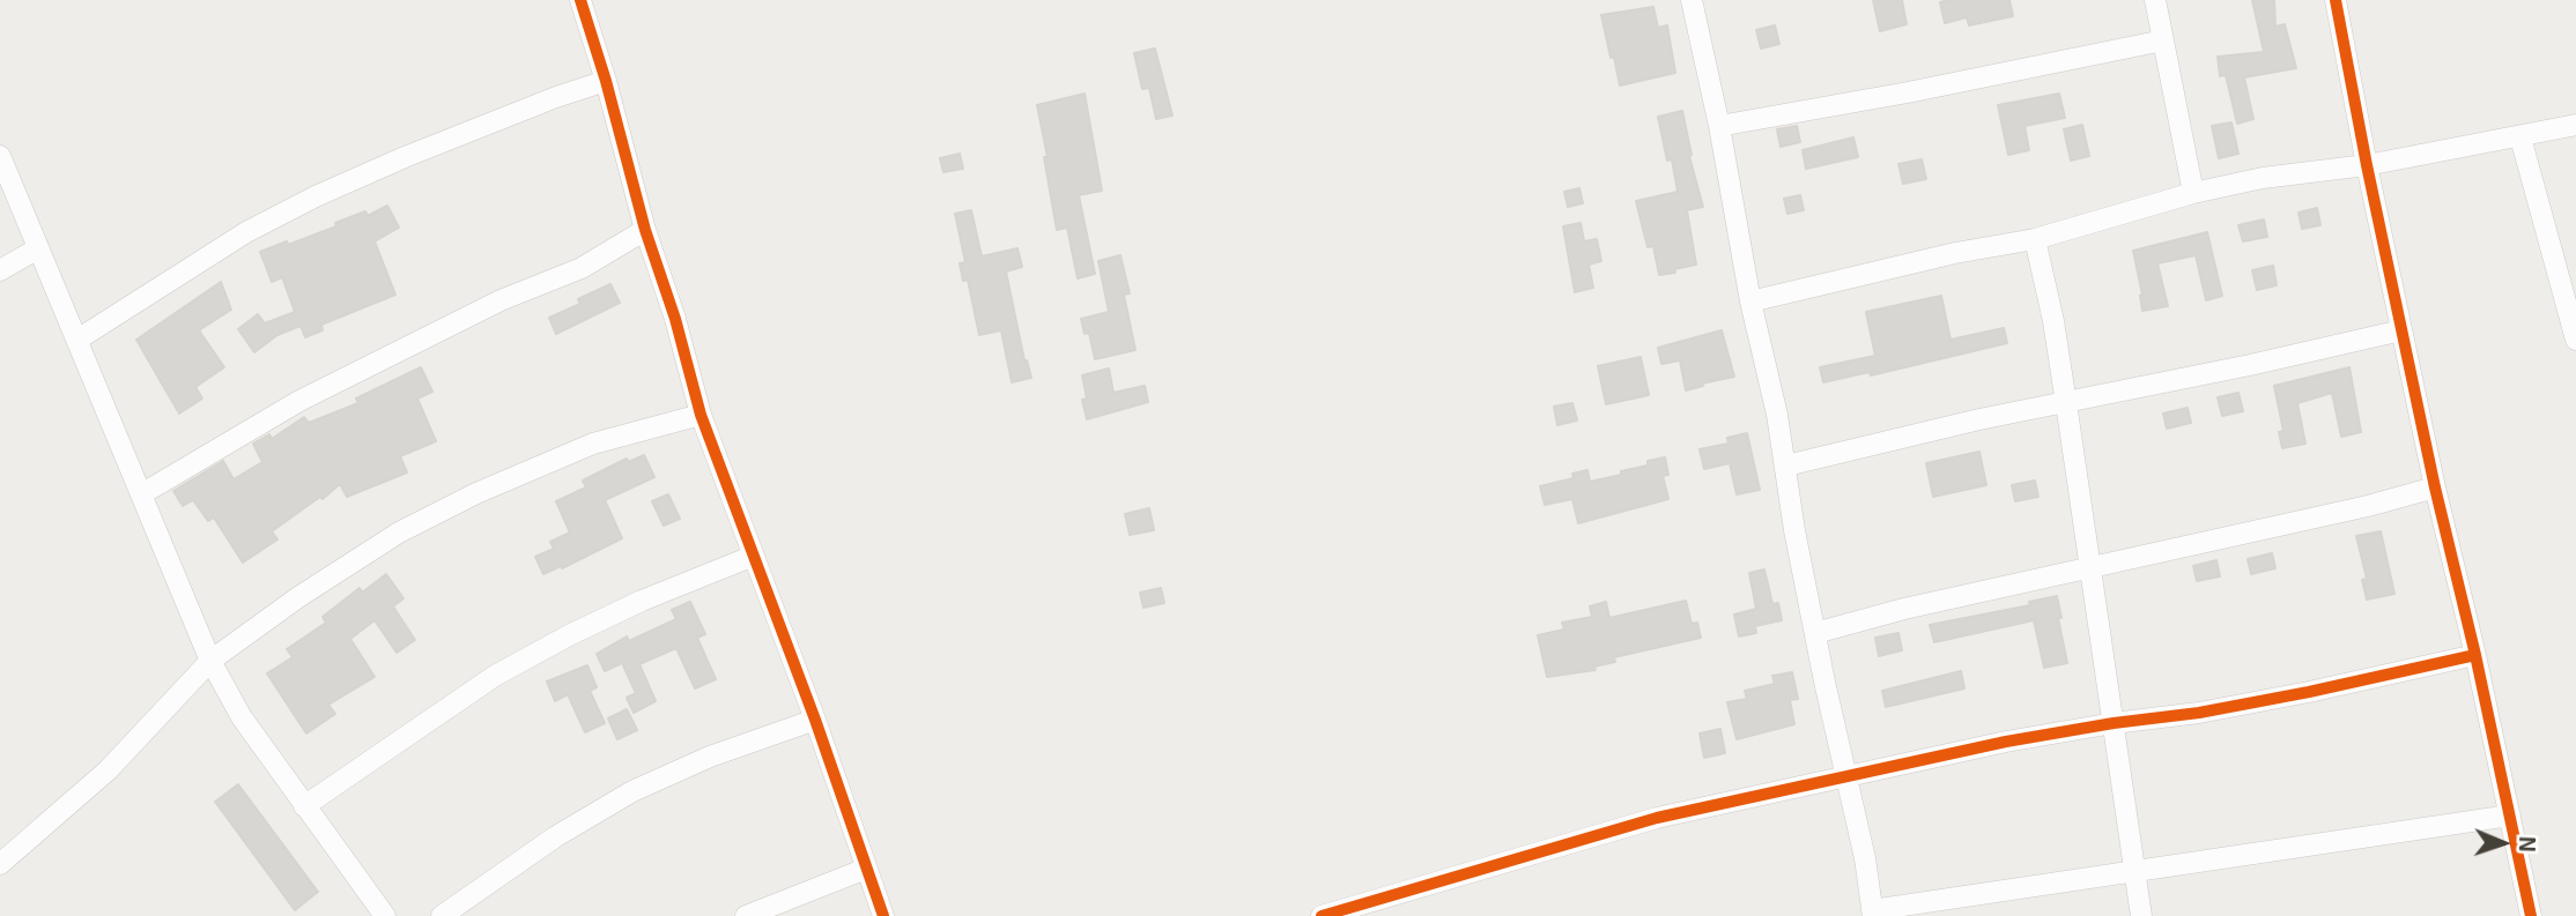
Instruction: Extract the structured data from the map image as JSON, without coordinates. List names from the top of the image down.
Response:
{
  "north": "right"
}
